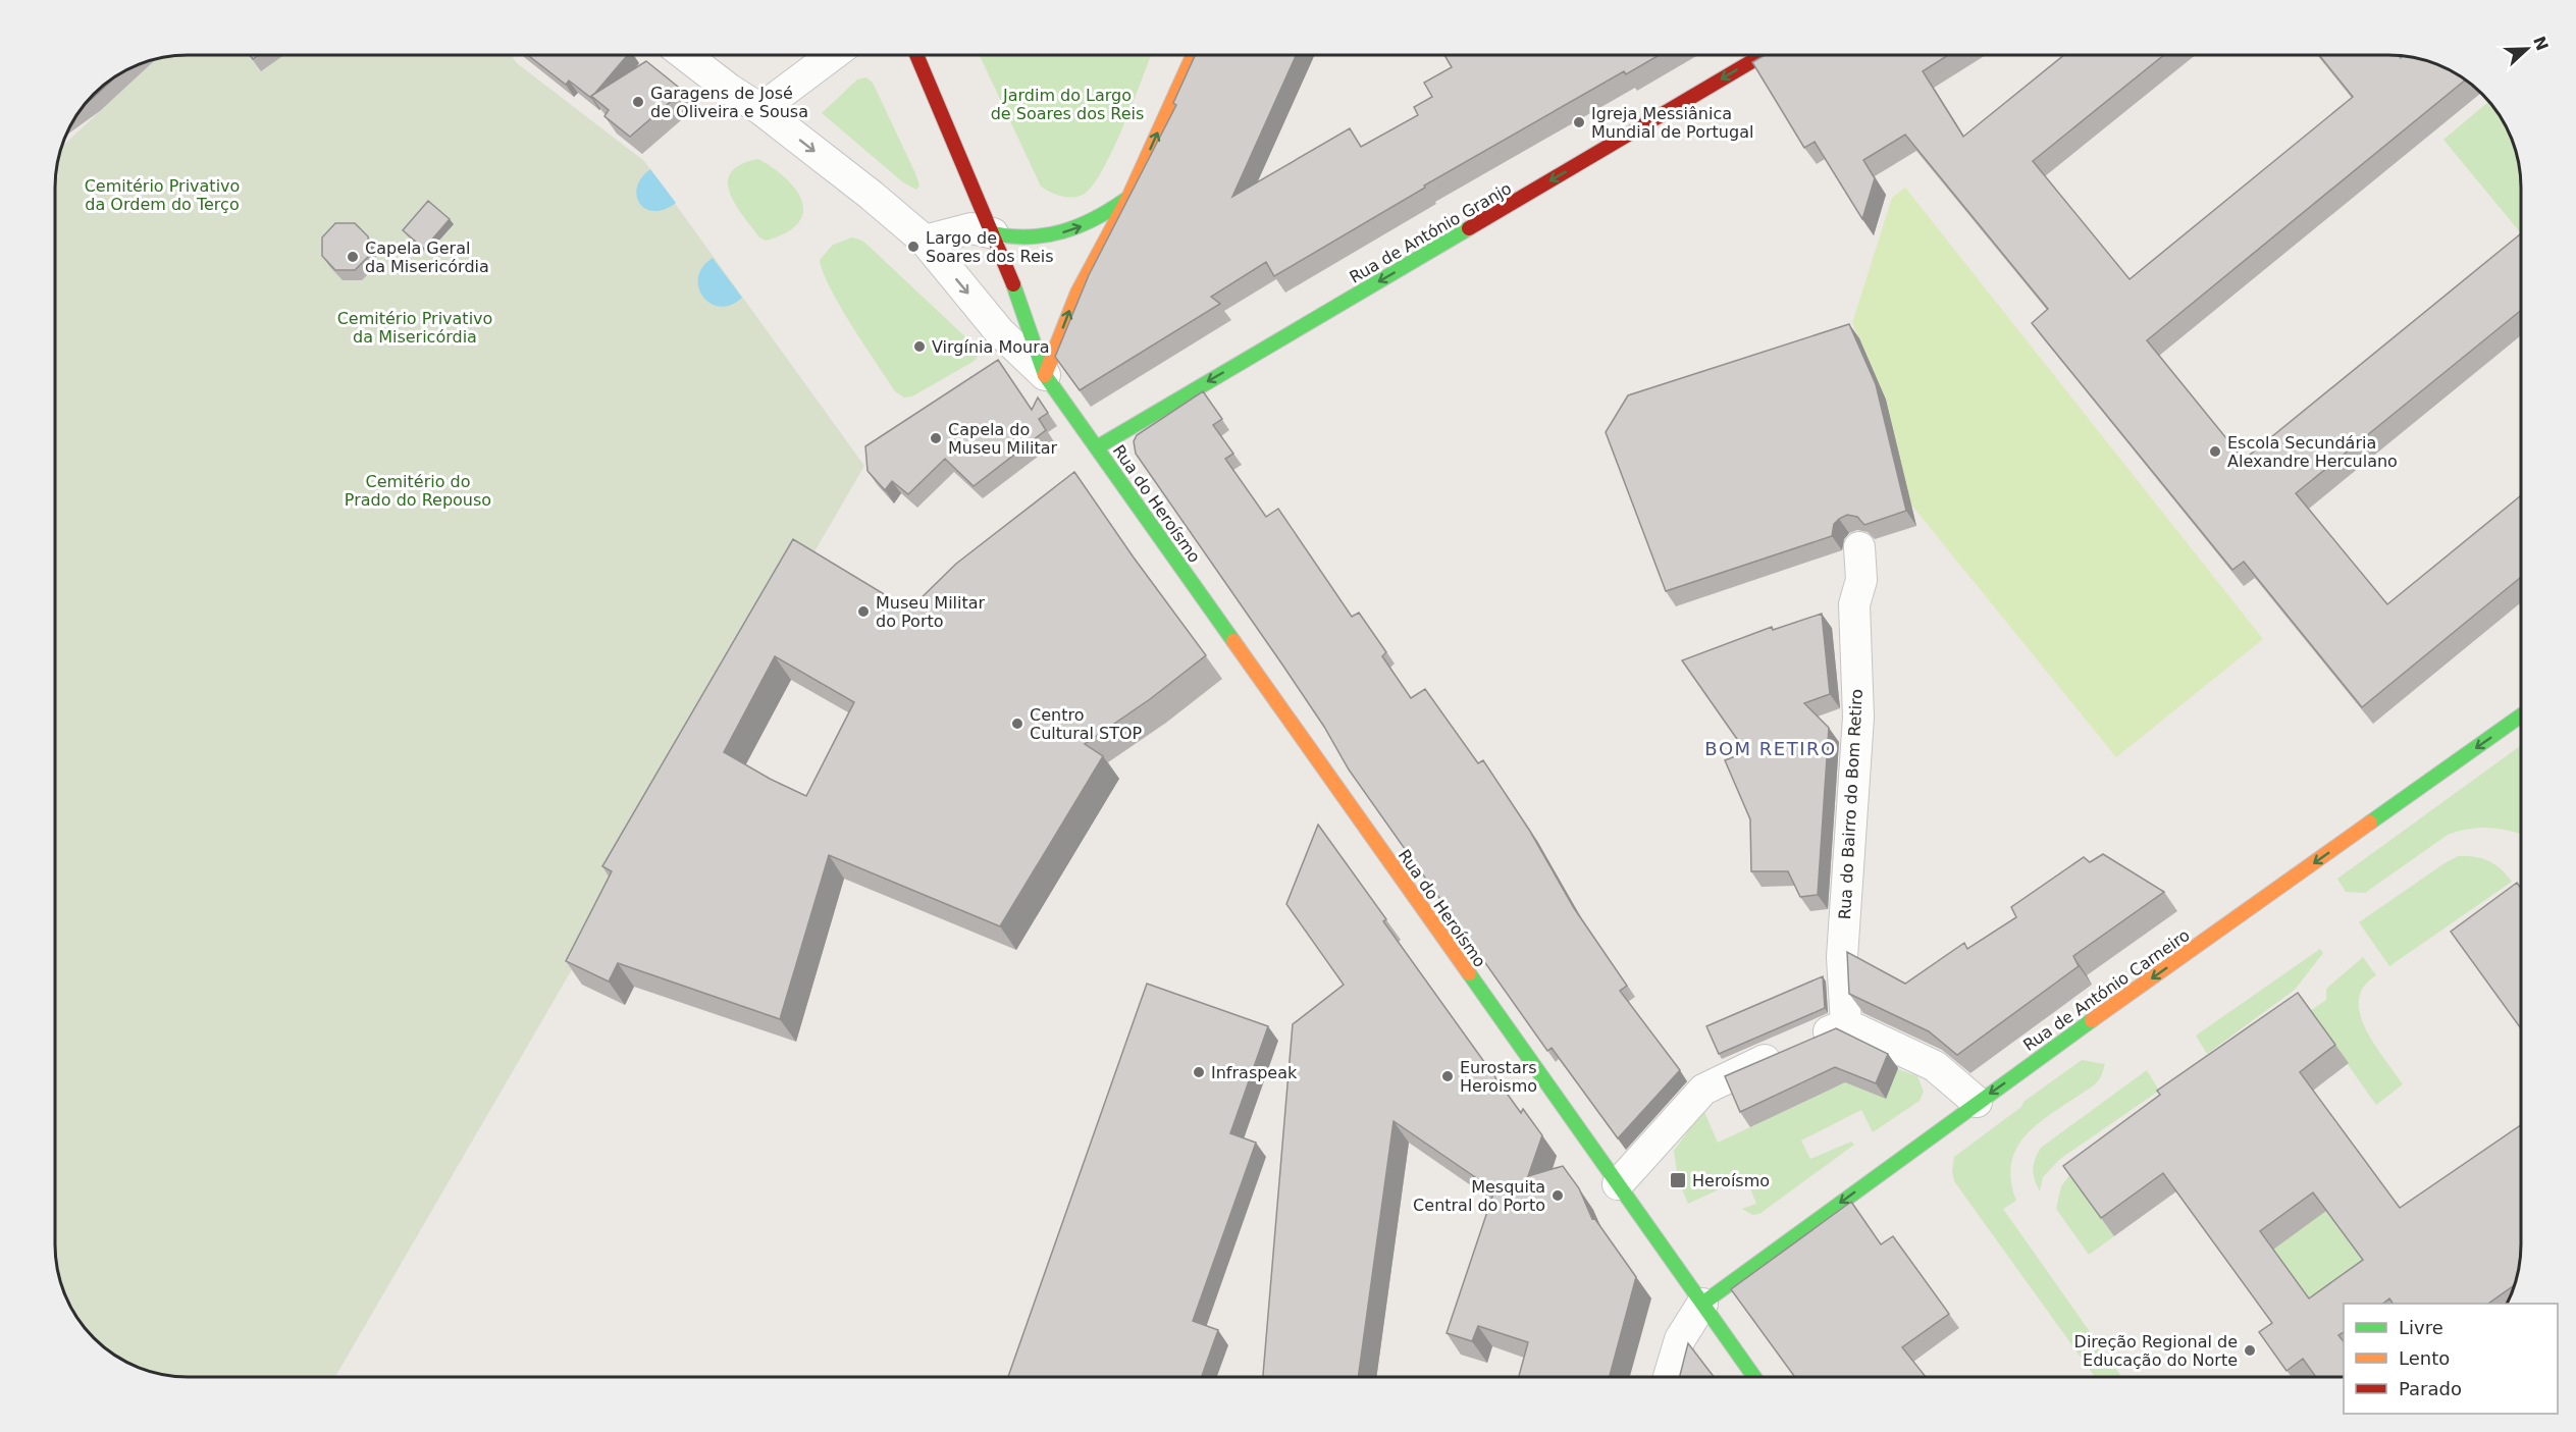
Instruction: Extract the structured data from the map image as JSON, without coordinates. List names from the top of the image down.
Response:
{
  "streets": {
    "street": [
      "Rua de António Granjo",
      "Rua do Heroísmo",
      "Rua do Bairro do Bom Retiro",
      "Rua de António Carneiro"
    ]
  },
  "crossings": [
    ["Rua de António Granjo", "Rua do Heroísmo"],
    ["Rua do Heroísmo", "Rua de António Carneiro"]
  ],
  "one_way": ["Rua de António Granjo", "Rua de António Carneiro"],
  "districts": ["BOM RETIRO"],
  "parks": [
    "Jardim do Largo de Soares dos Reis",
    "Cemitério Privativo da Ordem do Terço",
    "Cemitério Privativo da Misericórdia",
    "Cemitério do Prado do Repouso"
  ],
  "places": {
    "other": [
      "Garagens de José de Oliveira e Sousa",
      "Igreja Messiânica Mundial de Portugal",
      "Largo de Soares dos Reis",
      "Capela Geral da Misericórdia",
      "Virgínia Moura",
      "Capela do Museu Militar",
      "Escola Secundária Alexandre Herculano",
      "Museu Militar do Porto",
      "Centro Cultural STOP",
      "Infraspeak",
      "Eurostars Heroismo",
      "Mesquita Central do Porto",
      "Direção Regional de Educação do Norte"
    ],
    "transit": ["Heroísmo"]
  },
  "legend": ["Livre", "Lento", "Parado"],
  "north": "right"
}
